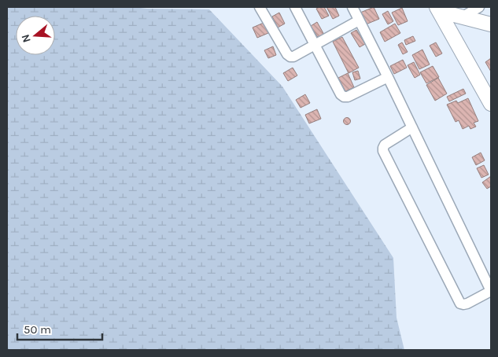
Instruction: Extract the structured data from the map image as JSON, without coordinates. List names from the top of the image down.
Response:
{
  "scale_bar": "50 m",
  "north": "left"
}
